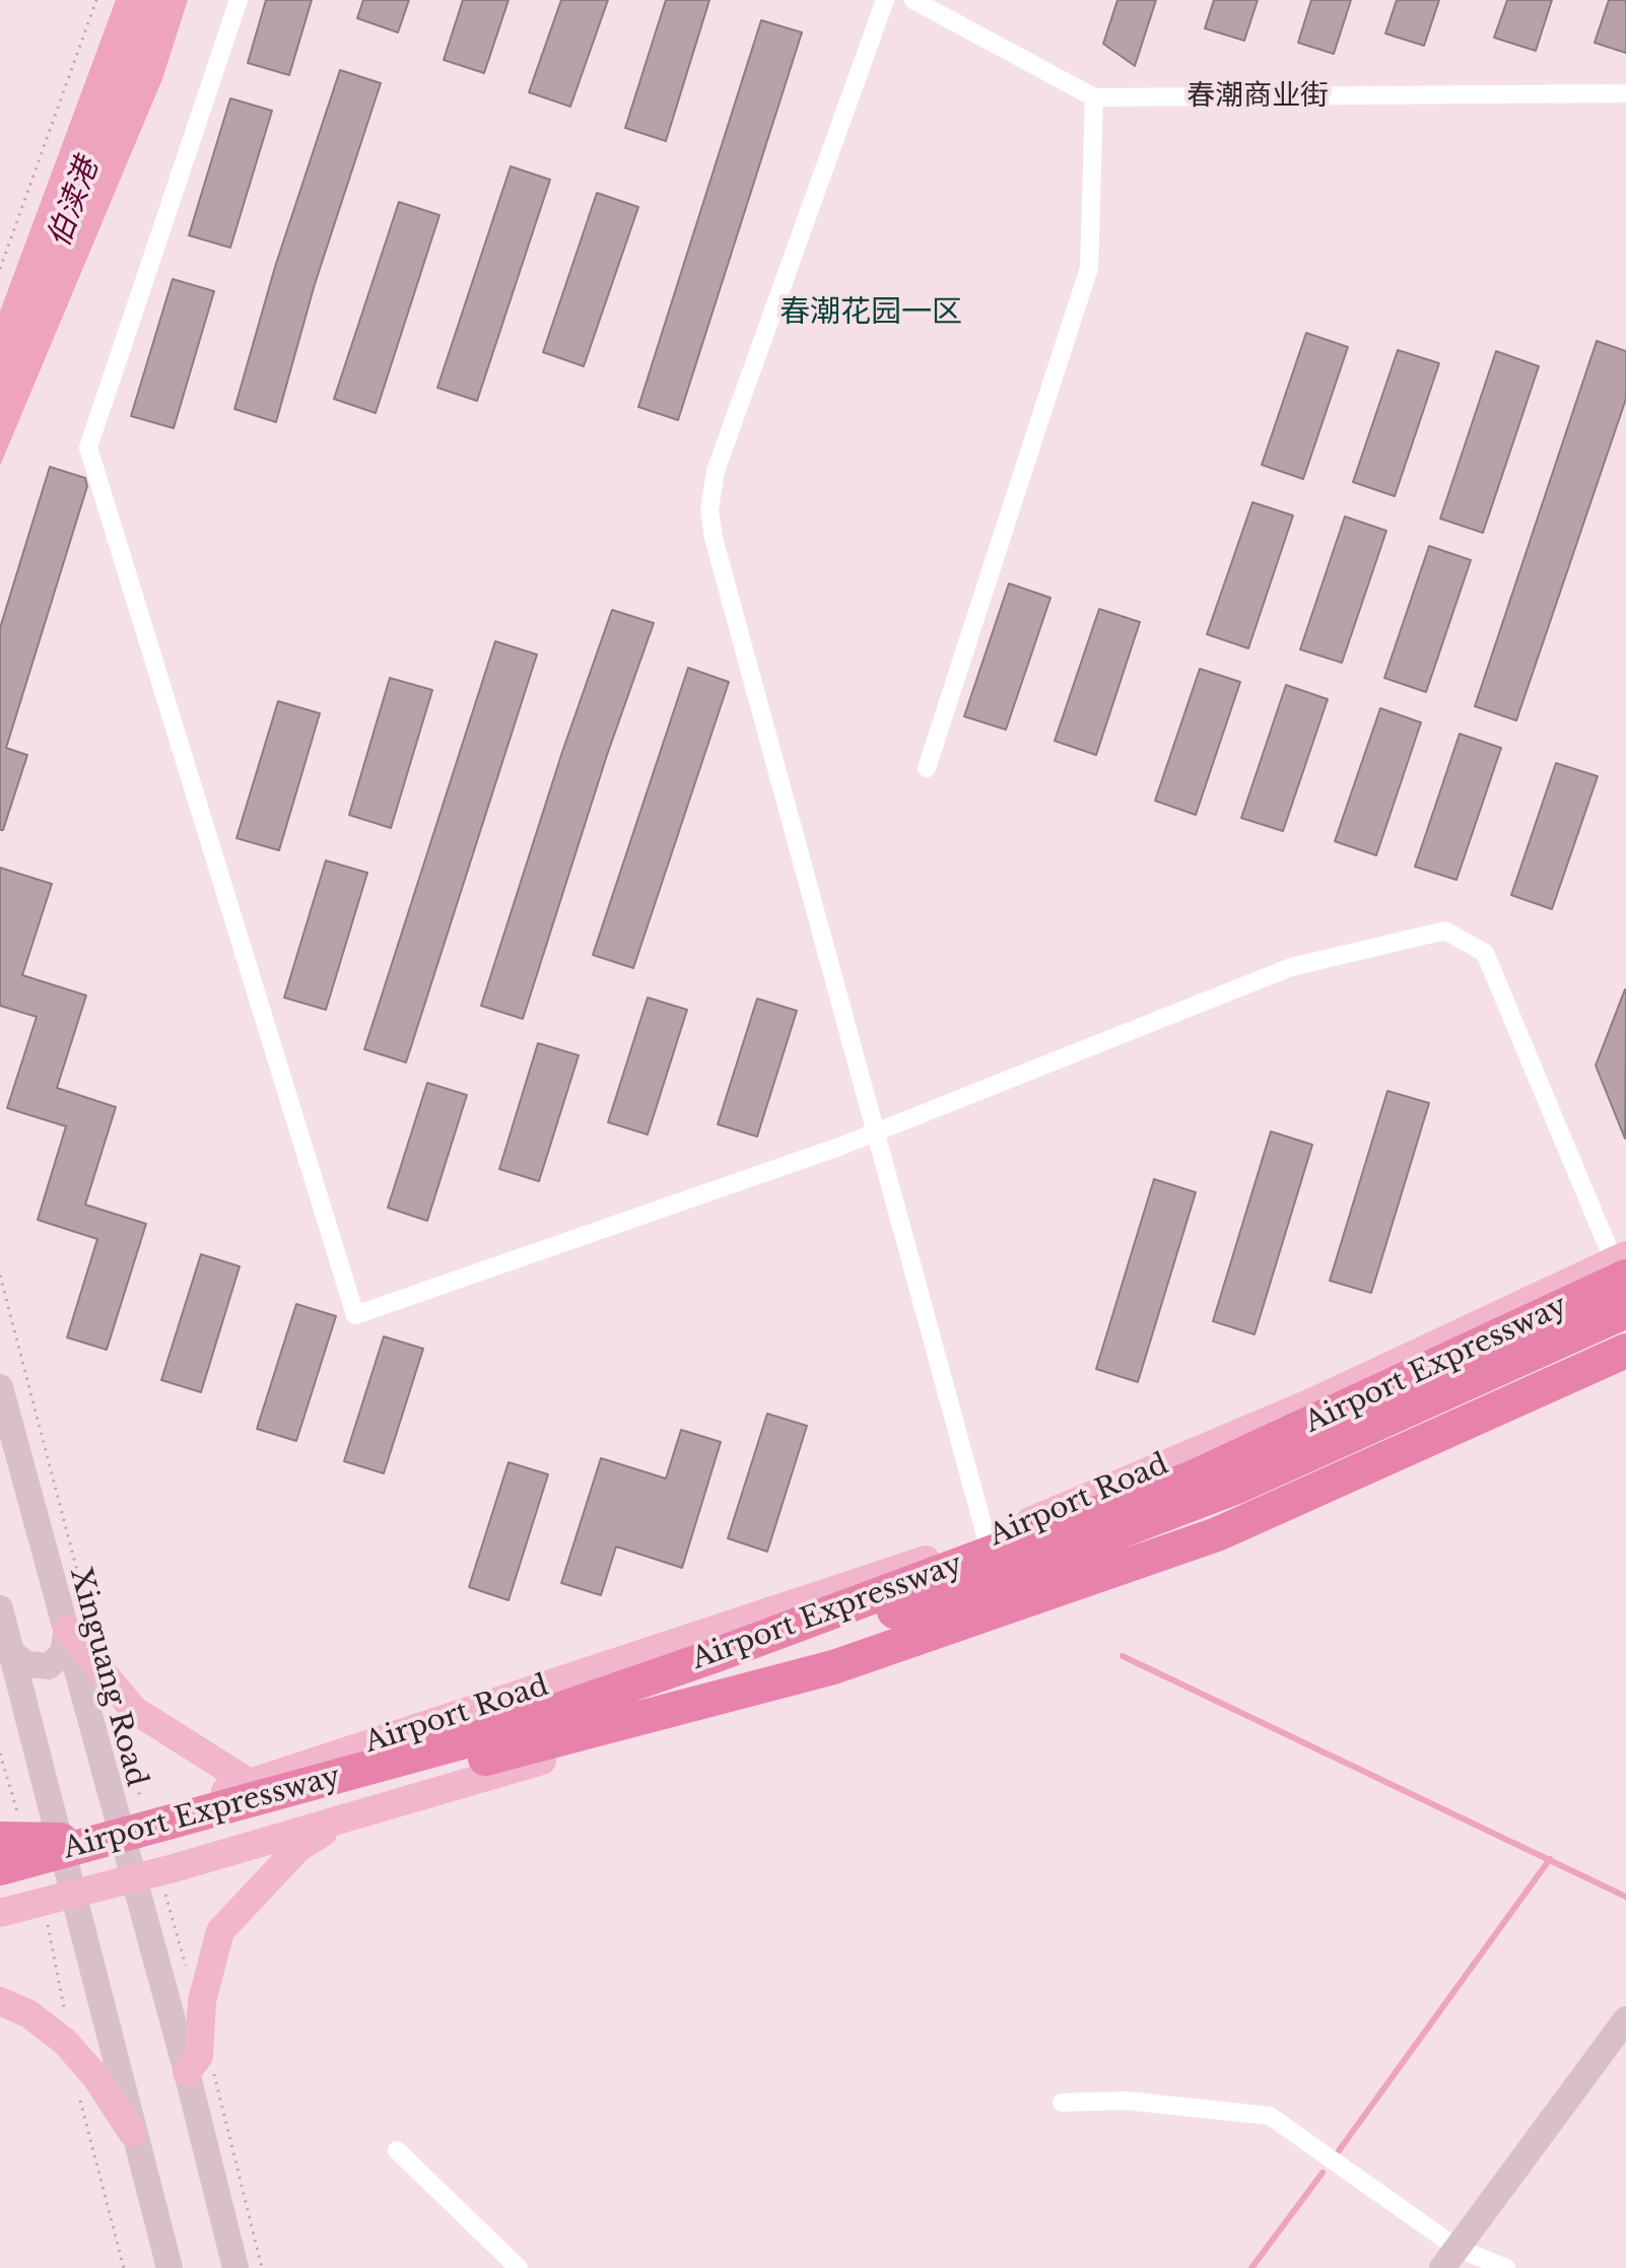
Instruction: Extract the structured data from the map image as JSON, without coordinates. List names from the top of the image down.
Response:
{
  "streets": {
    "highway": ["Airport Expressway"],
    "main road": ["Airport Road", "Xinguang Road"],
    "street": ["春潮商业街"]
  },
  "crossings": [
    ["Airport Expressway", "Airport Road"],
    ["Airport Road", "Xinguang Road"]
  ],
  "districts": ["春潮花园一区"],
  "water": ["伯渎港"]
}
